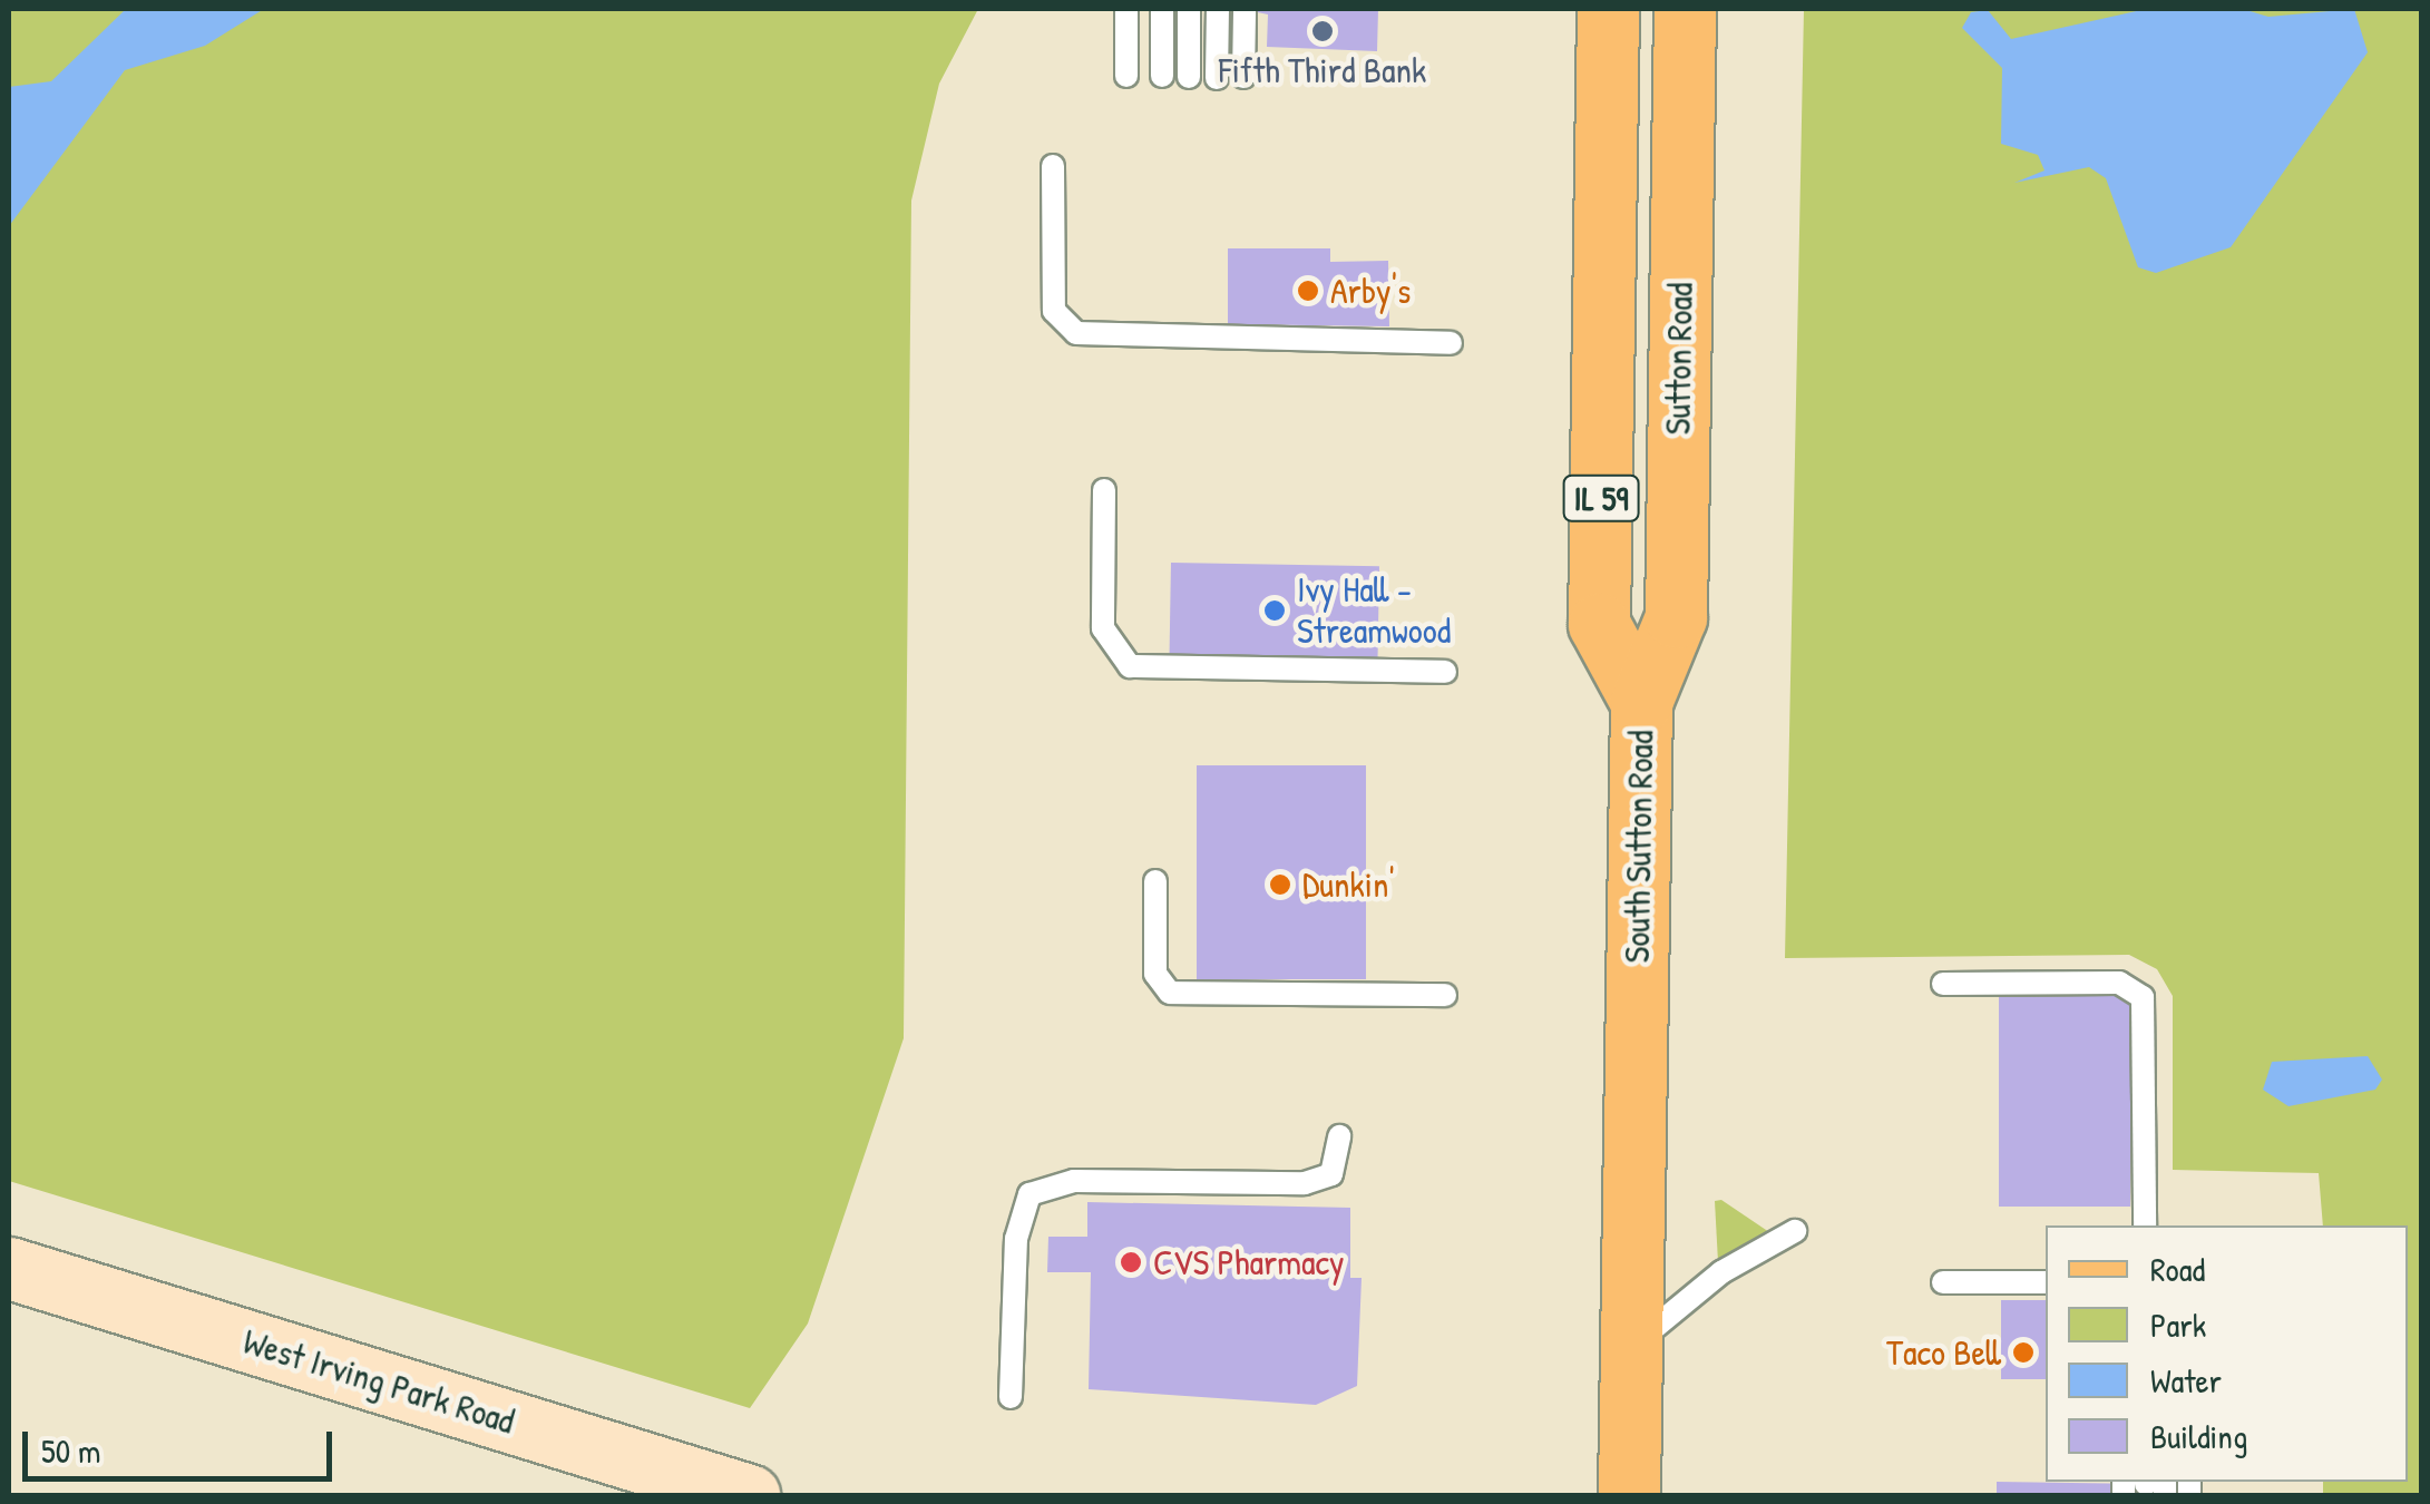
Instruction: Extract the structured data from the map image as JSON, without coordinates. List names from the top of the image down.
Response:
{
  "streets": {
    "main road": [
      "Sutton Road",
      "IL 59",
      "South Sutton Road",
      "West Irving Park Road"
    ]
  },
  "crossings": [
    ["Sutton Road", "South Sutton Road"]
  ],
  "places": [
    "Fifth Third Bank",
    "Arby's",
    "Ivy Hall - Streamwood",
    "Dunkin'",
    "CVS Pharmacy",
    "Taco Bell"
  ],
  "legend": [
    "Road",
    "Park",
    "Water",
    "Building"
  ],
  "scale_bar": "50 m"
}
